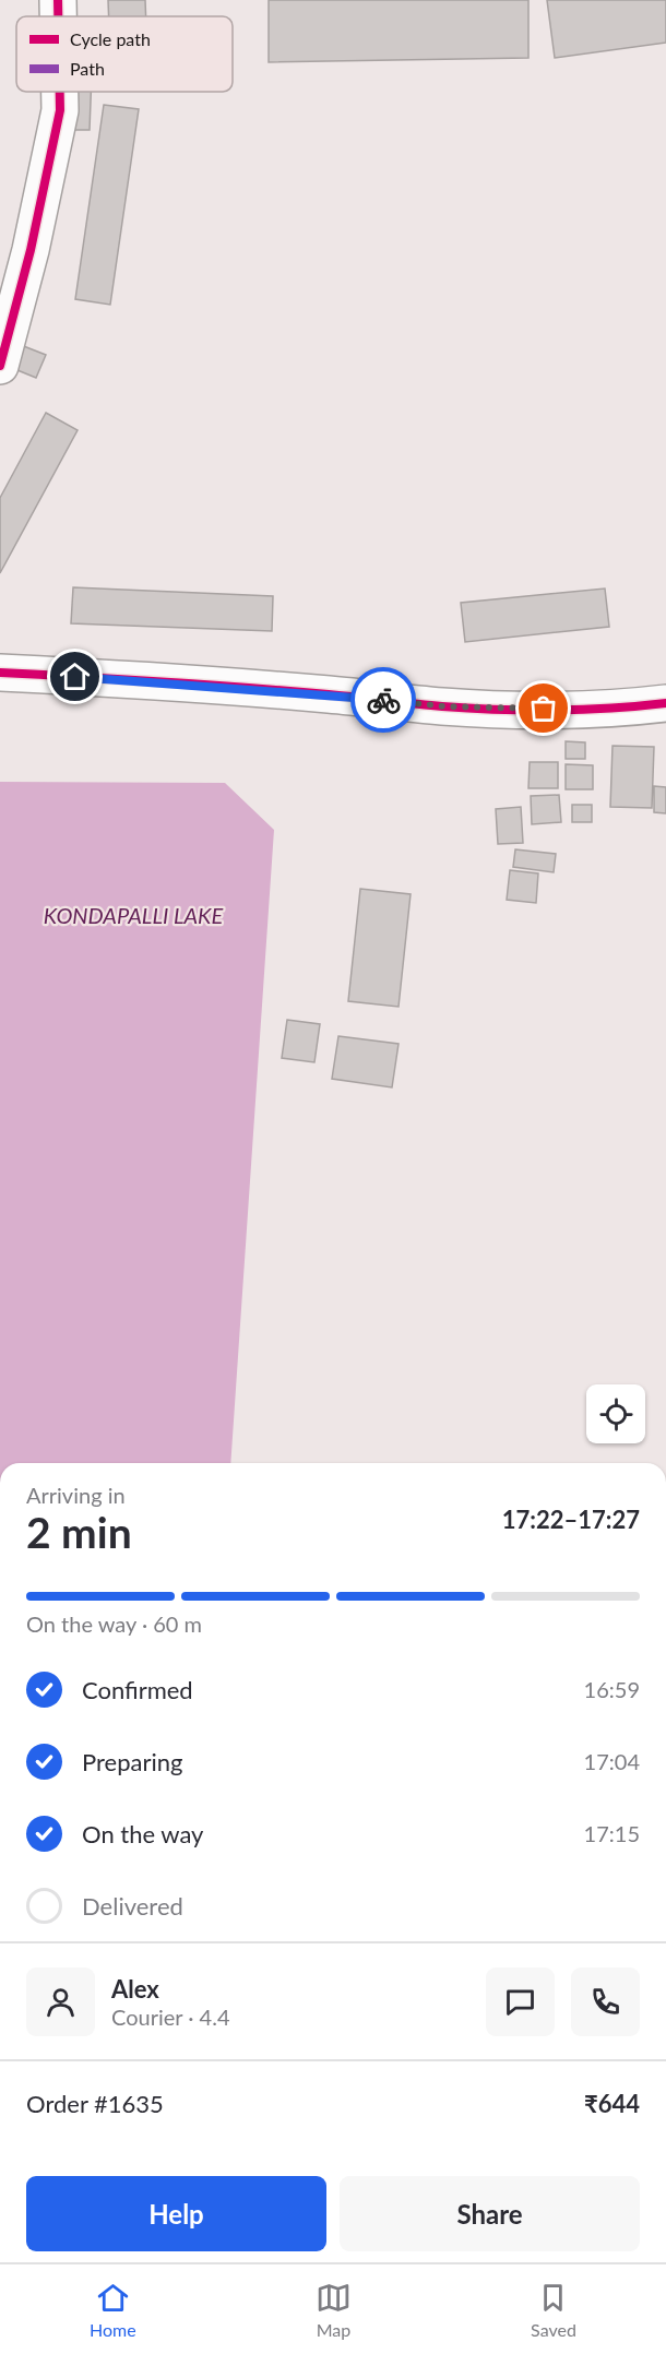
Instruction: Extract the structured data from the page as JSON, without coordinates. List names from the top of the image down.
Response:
{
  "water": ["KONDAPALLI LAKE"],
  "legend": ["Cycle path", "Path"],
  "page": {
    "heading": ["2 min", "Arriving in", "17:22–17:27"],
    "panel": [
      "Alex",
      "Courier · 4.4",
      "Order #1635",
      "₹644"
    ],
    "bar": "On the way · 60 m",
    "list": [
      ["Confirmed", "16:59"],
      ["Preparing", "17:04"],
      ["On the way", "17:15"],
      "Delivered"
    ],
    "buttons": ["Help", "Share"],
    "tabs": ["Home", "Map", "Saved"]
  }
}
